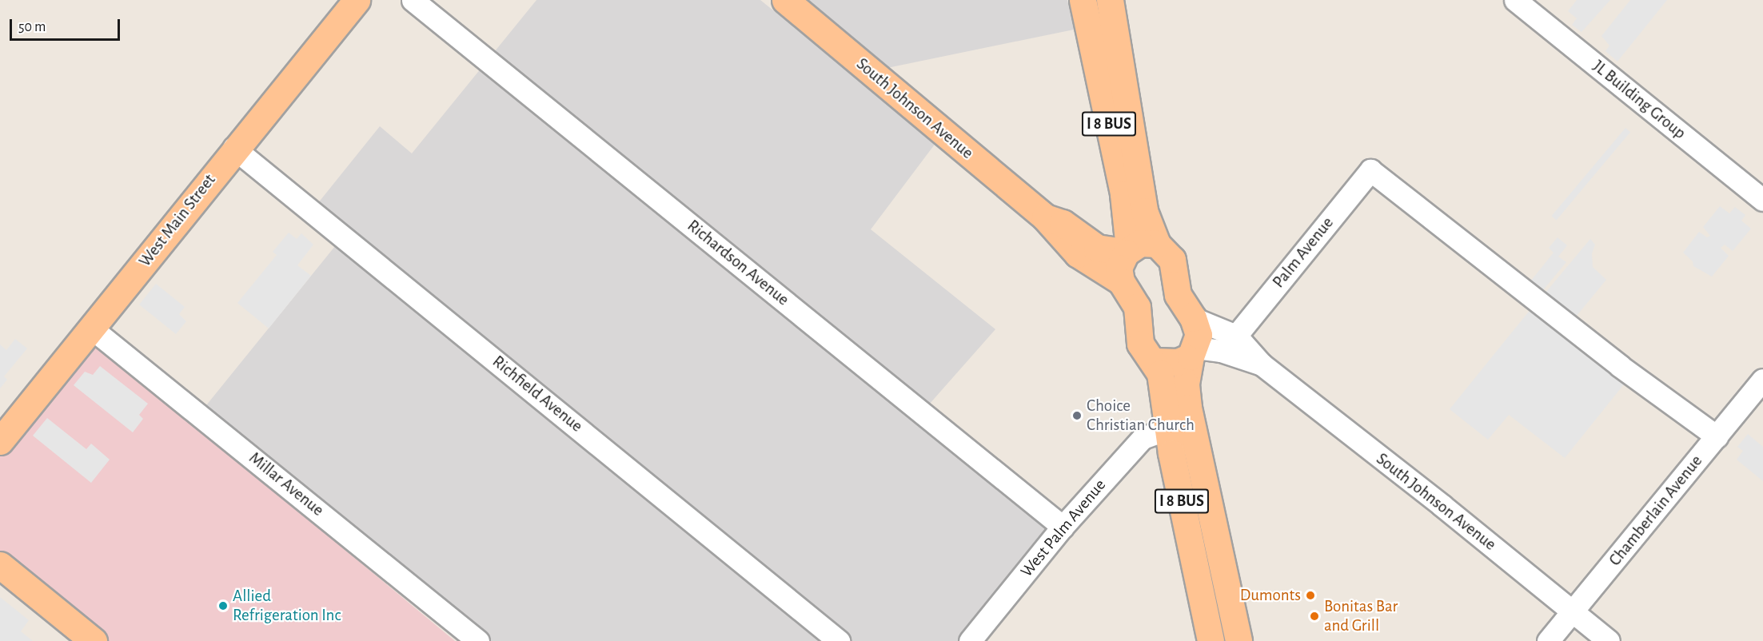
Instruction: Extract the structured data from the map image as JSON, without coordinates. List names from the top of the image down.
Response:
{
  "streets": {
    "main road": ["South Johnson Avenue", "I 8 BUS", "West Main Street"],
    "street": [
      "JL Building Group",
      "Palm Avenue",
      "Richardson Avenue",
      "Richfield Avenue",
      "Millar Avenue",
      "Chamberlain Avenue",
      "West Palm Avenue"
    ]
  },
  "crossings": [
    ["South Johnson Avenue", "I 8 BUS"],
    ["South Johnson Avenue", "Palm Avenue"],
    ["South Johnson Avenue", "Chamberlain Avenue"],
    ["I 8 BUS", "West Palm Avenue"],
    ["West Main Street", "Richfield Avenue"],
    ["West Main Street", "Millar Avenue"],
    ["Palm Avenue", "Chamberlain Avenue"],
    ["Richardson Avenue", "West Palm Avenue"]
  ],
  "places": [
    "Choice Christian Church",
    "Dumonts",
    "Allied Refrigeration Inc",
    "Bonitas Bar and Grill"
  ],
  "scale_bar": "50 m"
}
